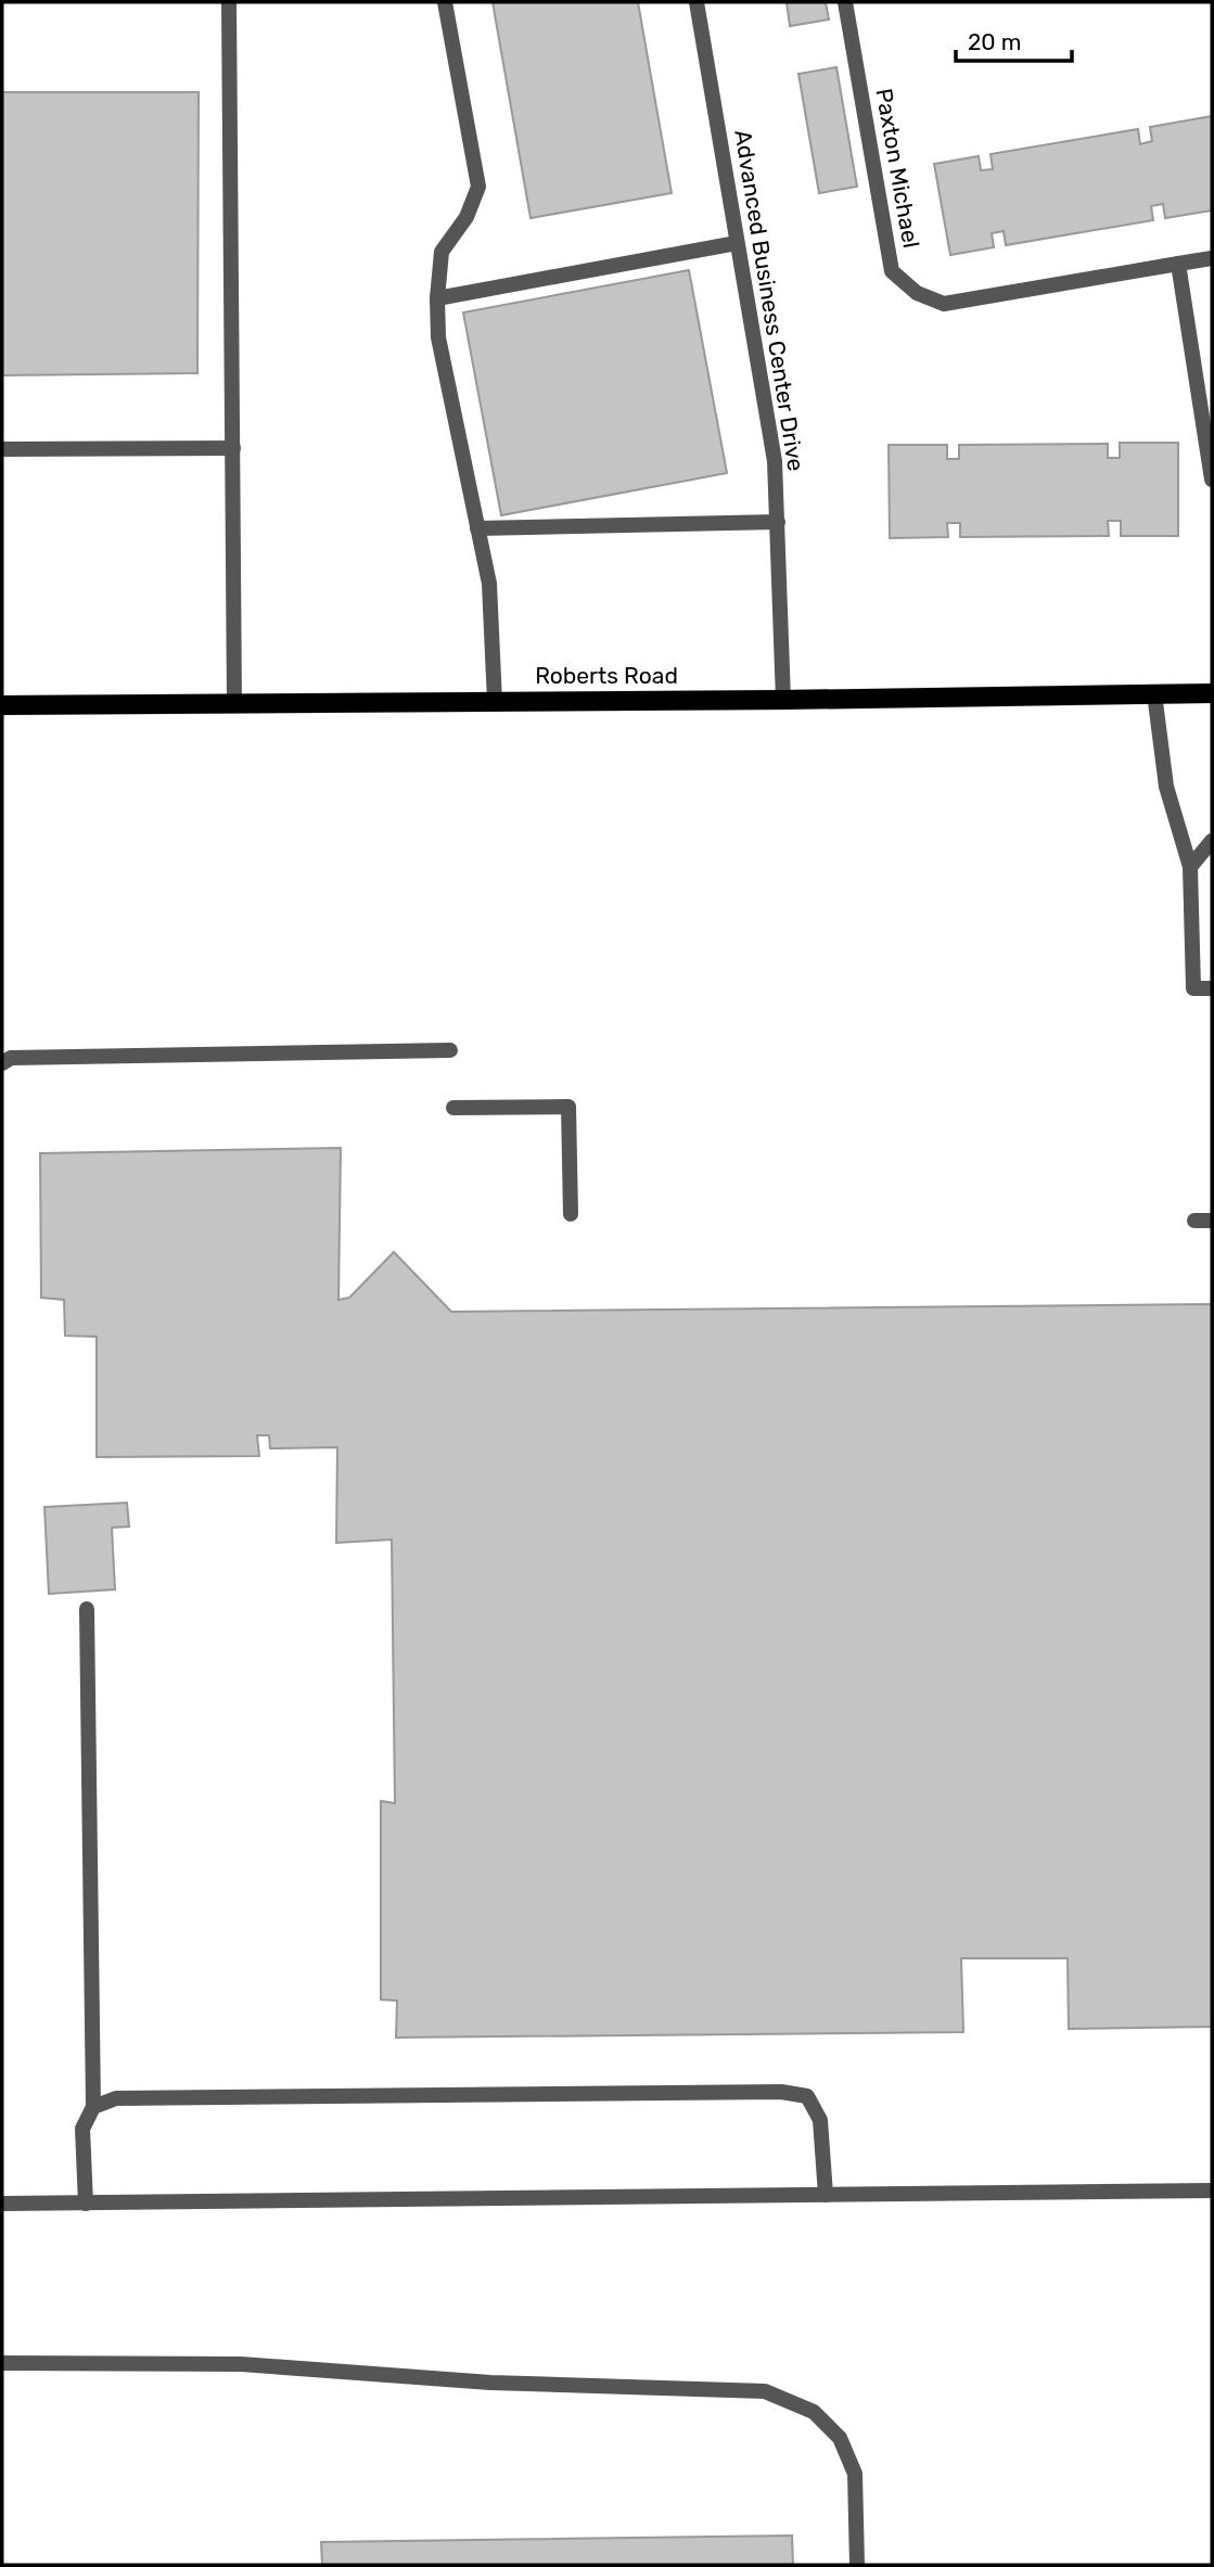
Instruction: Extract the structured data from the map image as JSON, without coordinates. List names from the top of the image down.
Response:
{
  "streets": {
    "main road": ["Roberts Road"],
    "lane": ["Paxton Michael", "Advanced Business Center Drive"]
  },
  "crossings": [
    ["Advanced Business Center Drive", "Roberts Road"]
  ],
  "scale_bar": "20 m"
}
